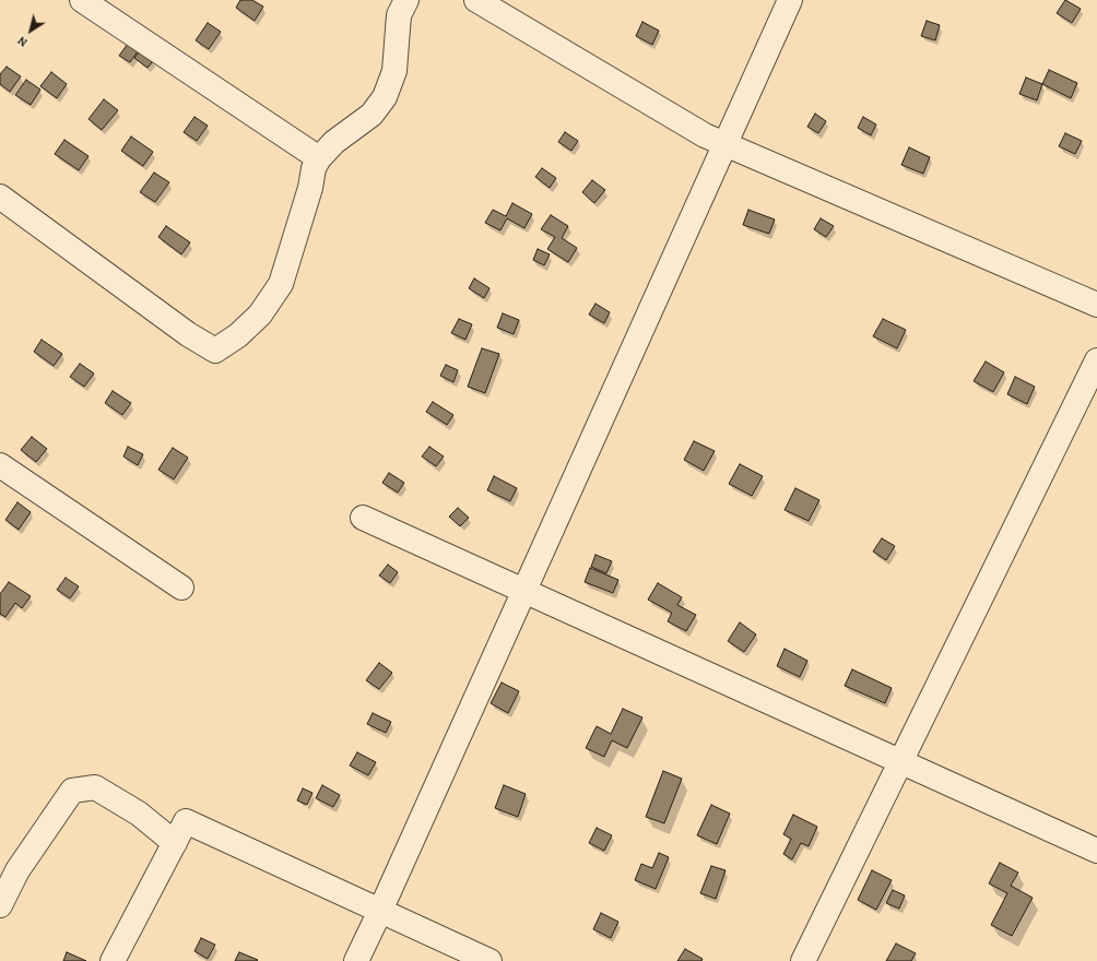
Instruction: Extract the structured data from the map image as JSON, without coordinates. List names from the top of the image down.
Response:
{
  "north": "bottom left"
}
